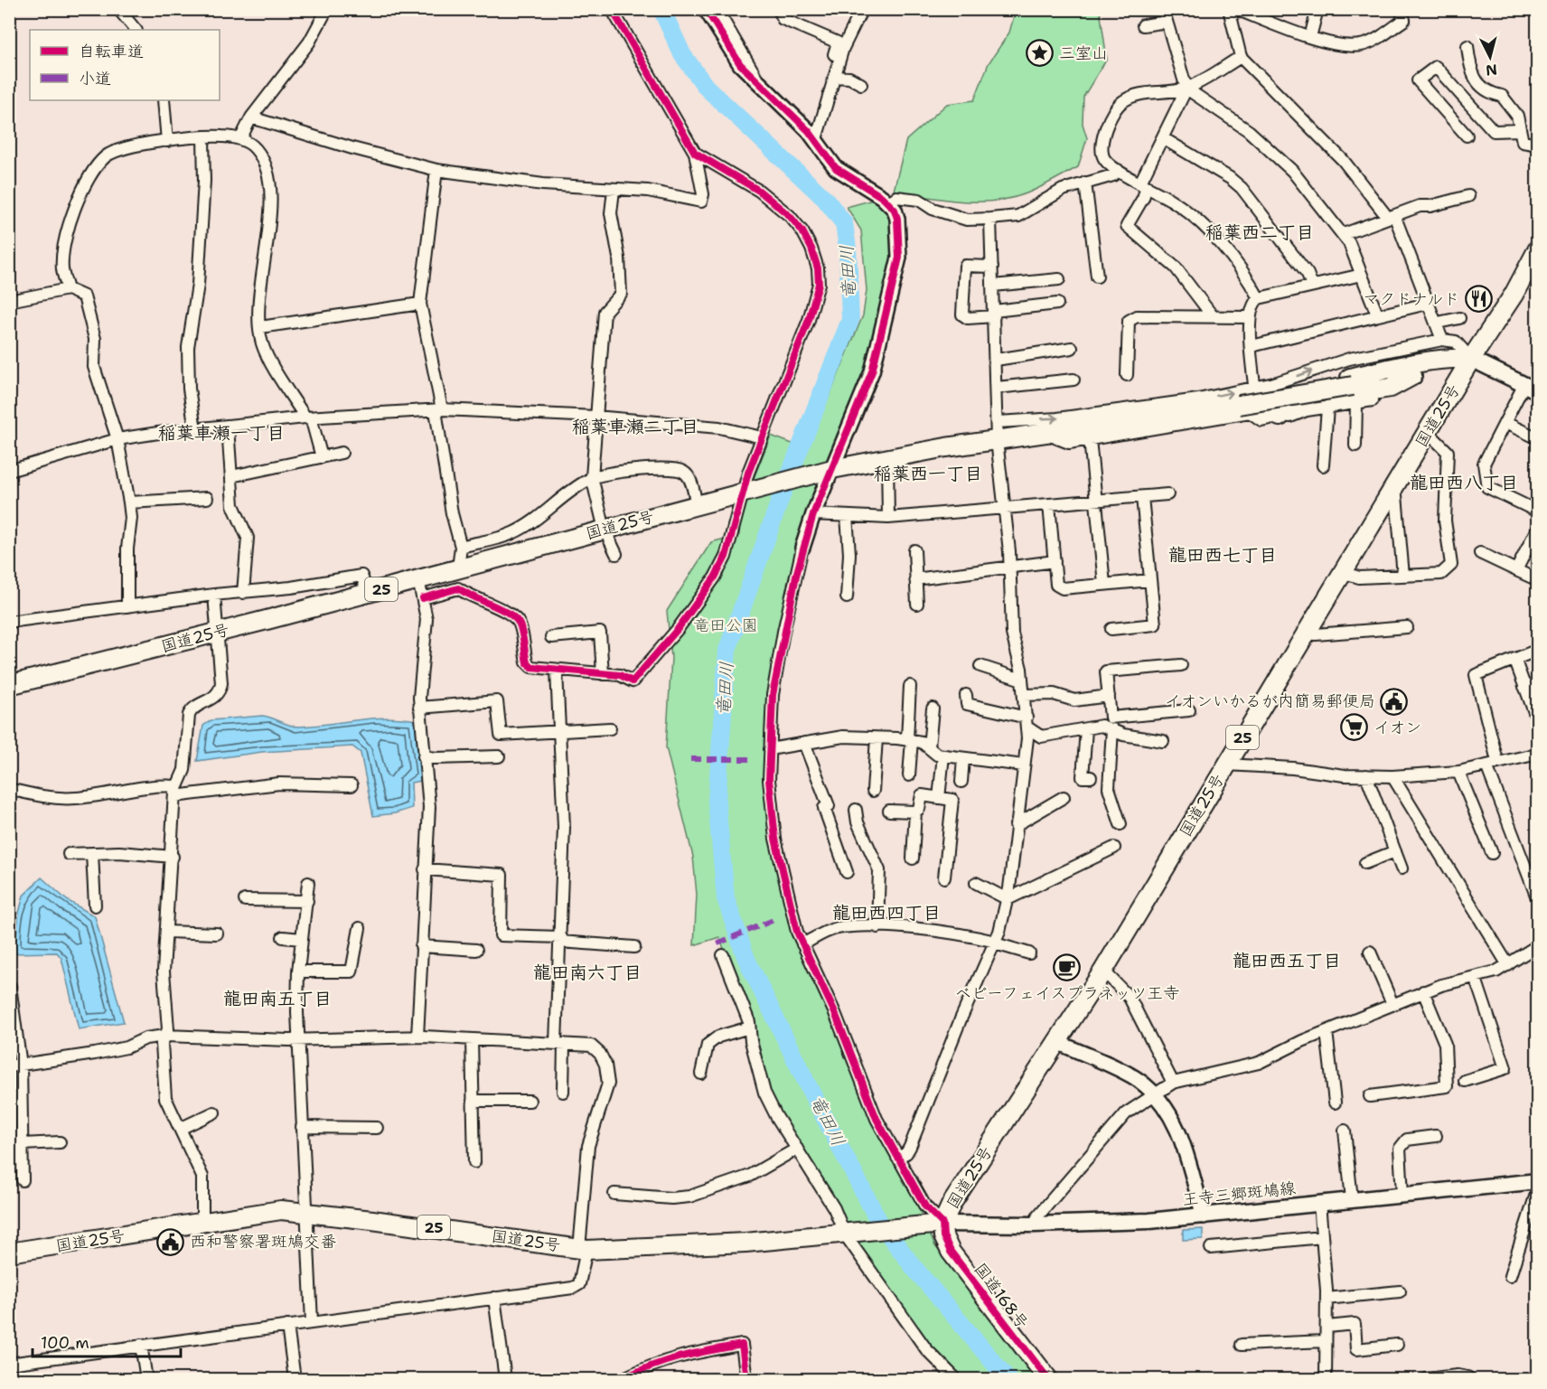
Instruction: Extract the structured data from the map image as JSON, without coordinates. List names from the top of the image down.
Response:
{
  "streets": {
    "highway": ["国道25号", "25", "国道168号"],
    "main road": ["王寺三郷斑鳩線"]
  },
  "crossings": [
    ["国道25号", "王寺三郷斑鳩線"],
    ["国道25号", "国道168号"],
    ["王寺三郷斑鳩線", "国道168号"]
  ],
  "districts": [
    "稲葉西二丁目",
    "稲葉車瀬二丁目",
    "稲葉車瀬一丁目",
    "稲葉西一丁目",
    "龍田西八丁目",
    "龍田西七丁目",
    "龍田西四丁目",
    "龍田西五丁目",
    "龍田南六丁目",
    "龍田南五丁目"
  ],
  "water": ["竜田川"],
  "parks": ["竜田公園"],
  "places": {
    "place": ["三室山"],
    "restaurant": ["マクドナルド"],
    "public building": ["イオンいかるが内簡易郵便局", "西和警察署斑鳩交番"],
    "supermarket": ["イオン"],
    "cafe": ["ベビーフェイスプラネッツ王寺"]
  },
  "legend": ["自転車道", "小道"],
  "scale_bar": "100 m",
  "north": "bottom"
}
